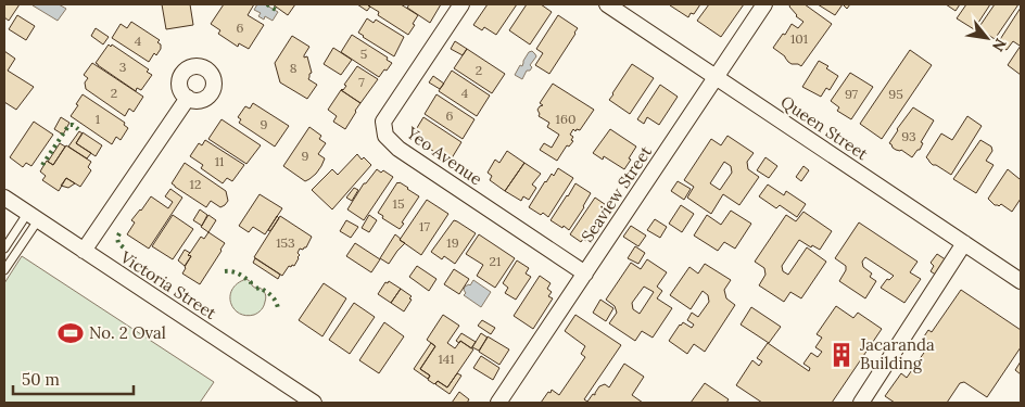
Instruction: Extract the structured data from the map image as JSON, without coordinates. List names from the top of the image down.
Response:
{
  "streets": {
    "street": [
      "Queen Street",
      "Yeo Avenue",
      "Seaview Street",
      "Victoria Street"
    ]
  },
  "crossings": [
    ["Queen Street", "Seaview Street"],
    ["Yeo Avenue", "Seaview Street"]
  ],
  "places": {
    "sports": ["No. 2 Oval"],
    "building": ["Jacaranda Building"]
  },
  "house_numbers": [
    "6",
    "101",
    "4",
    "5",
    "3",
    "8",
    "2",
    "7",
    "2",
    "4",
    "97",
    "95",
    "6",
    "1",
    "160",
    "9",
    "93",
    "9",
    "11",
    "12",
    "15",
    "17",
    "153",
    "19",
    "21",
    "141"
  ],
  "scale_bar": "50 m",
  "north": "bottom right"
}
